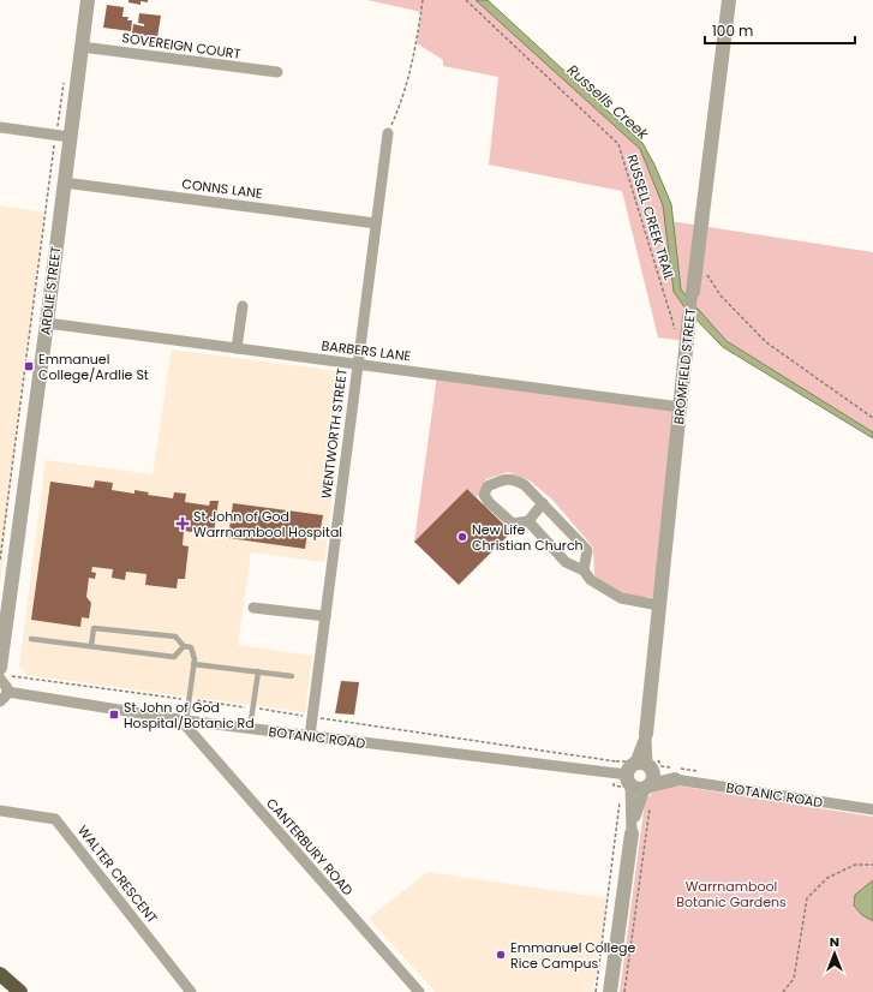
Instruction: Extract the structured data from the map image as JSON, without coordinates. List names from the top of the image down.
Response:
{
  "streets": {
    "street": [
      "SOVEREIGN COURT",
      "CONNS LANE",
      "ARDLIE STREET",
      "BARBERS LANE",
      "BROMFIELD STREET",
      "WENTWORTH STREET",
      "BOTANIC ROAD",
      "CANTERBURY ROAD",
      "WALTER CRESCENT"
    ],
    "path": ["RUSSELL CREEK TRAIL"]
  },
  "crossings": [
    ["SOVEREIGN COURT", "ARDLIE STREET"],
    ["CONNS LANE", "ARDLIE STREET"],
    ["CONNS LANE", "WENTWORTH STREET"],
    ["RUSSELL CREEK TRAIL", "BROMFIELD STREET"],
    ["ARDLIE STREET", "BARBERS LANE"],
    ["BARBERS LANE", "BROMFIELD STREET"],
    ["BARBERS LANE", "WENTWORTH STREET"],
    ["BROMFIELD STREET", "BOTANIC ROAD"],
    ["WENTWORTH STREET", "BOTANIC ROAD"],
    ["BOTANIC ROAD", "CANTERBURY ROAD"]
  ],
  "water": ["Russells Creek"],
  "parks": ["Warrnambool Botanic Gardens"],
  "places": {
    "transit": ["Emmanuel College/Ardlie St", "St John of God Hospital/Botanic Rd"],
    "health": ["St John of God Warrnambool Hospital"],
    "other": ["New Life Christian Church", "Emmanuel College Rice Campus"]
  },
  "scale_bar": "100 m",
  "north": "top"
}
